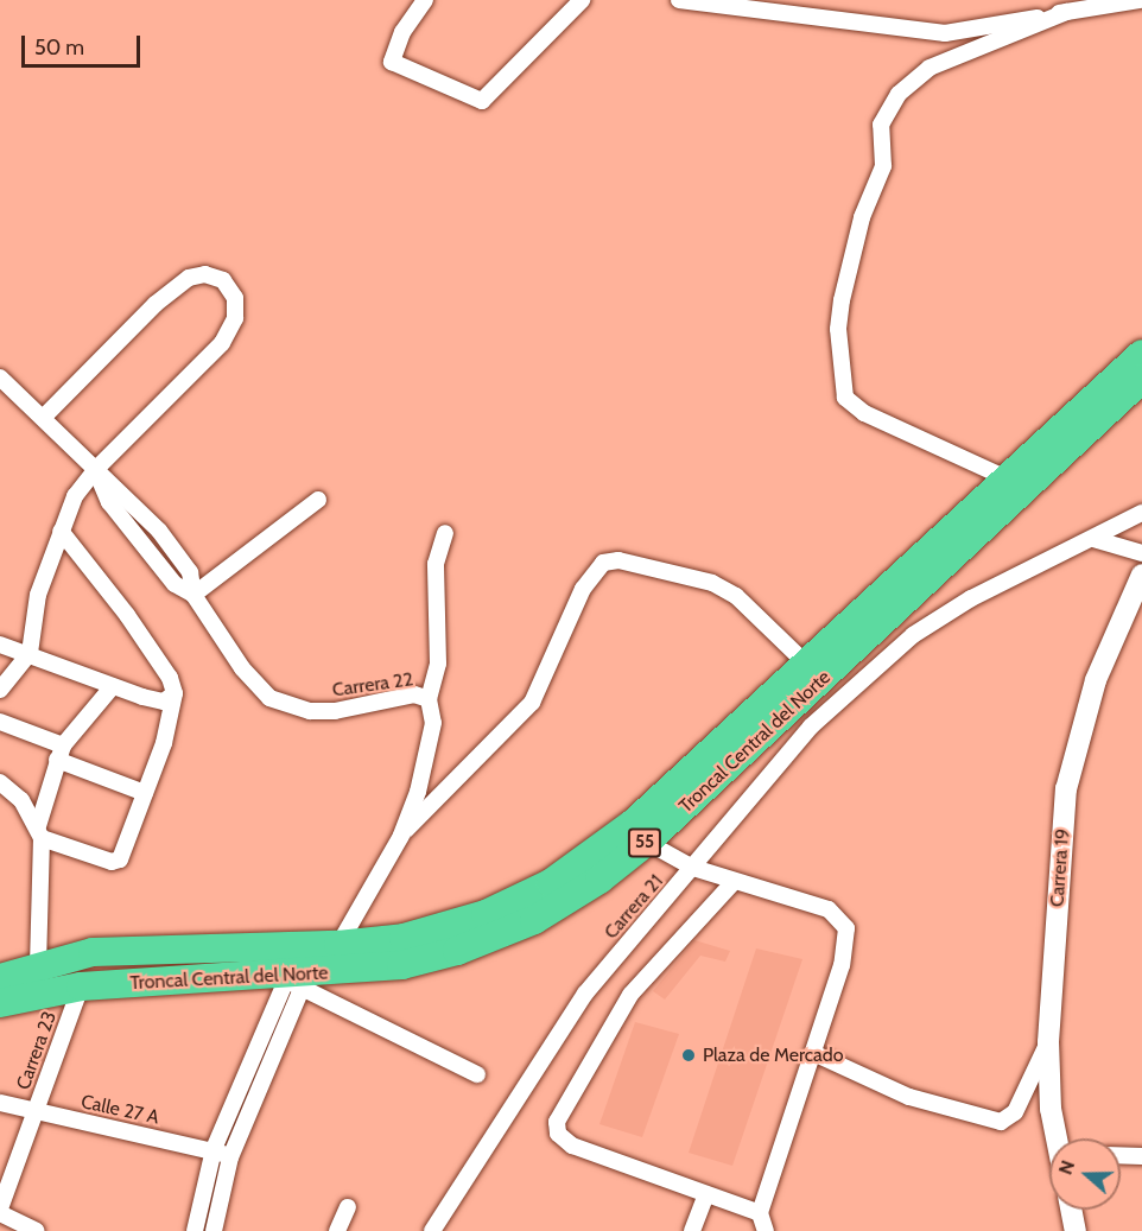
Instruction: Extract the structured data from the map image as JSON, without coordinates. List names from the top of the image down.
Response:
{
  "streets": {
    "highway": ["Troncal Central del Norte", "55"],
    "street": [
      "Carrera 22",
      "Carrera 19",
      "Carrera 21",
      "Carrera 23",
      "Calle 27 A"
    ]
  },
  "crossings": [
    ["Carrera 22", "Troncal Central del Norte"],
    ["Troncal Central del Norte", "Carrera 23"],
    ["Carrera 23", "Calle 27 A"]
  ],
  "places": ["Plaza de Mercado"],
  "scale_bar": "50 m",
  "north": "left"
}
